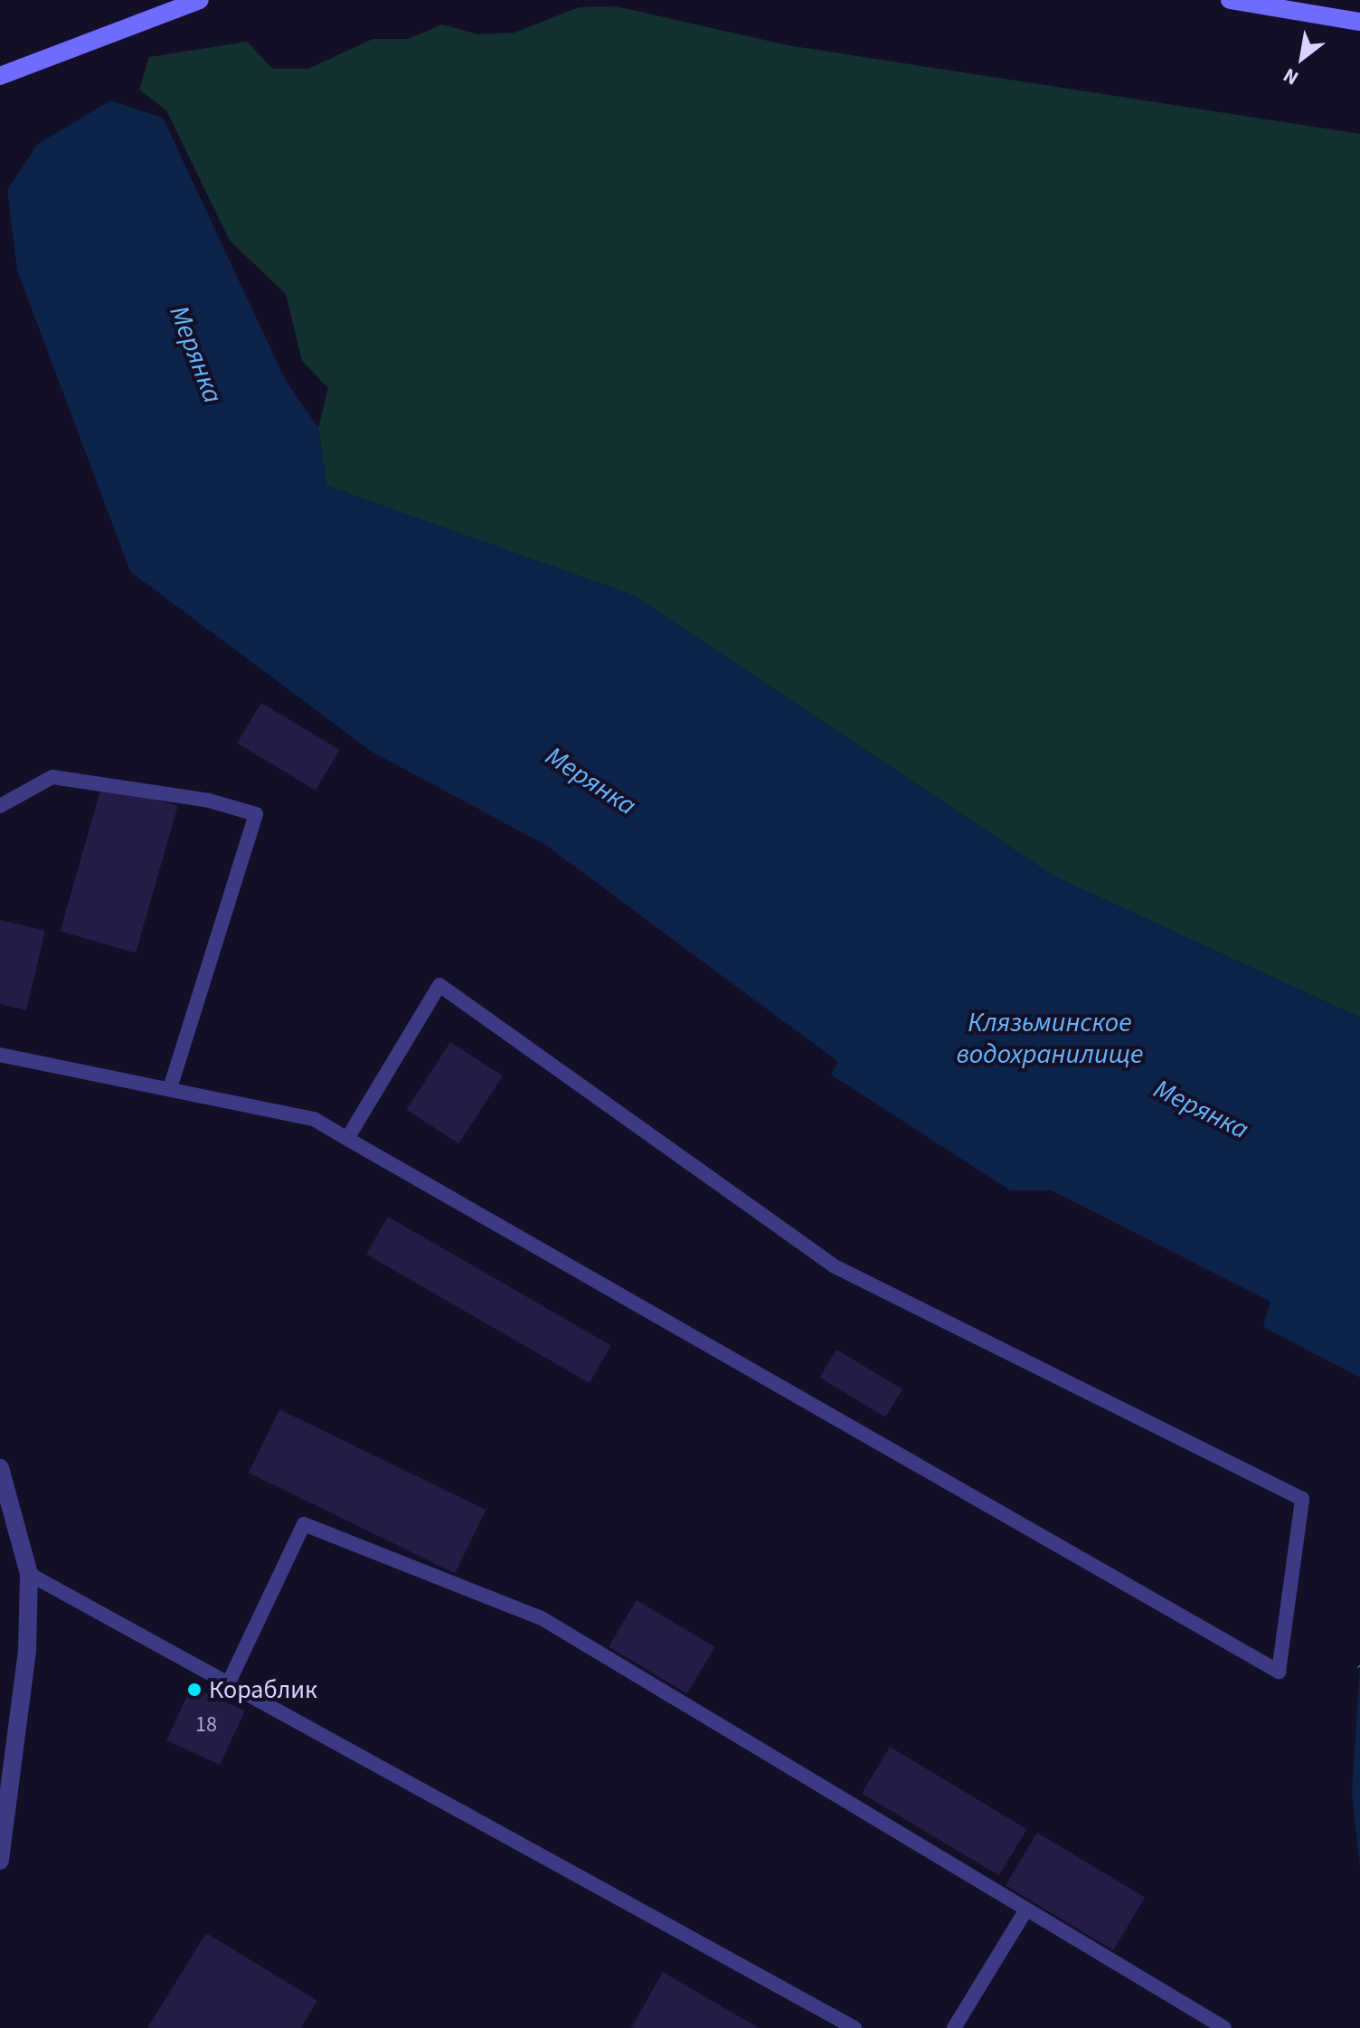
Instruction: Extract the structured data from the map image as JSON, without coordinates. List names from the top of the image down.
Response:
{
  "water": ["Мерянка", "Клязьминское водохранилище"],
  "places": ["Кораблик"],
  "house_numbers": ["18"],
  "north": "bottom left"
}
